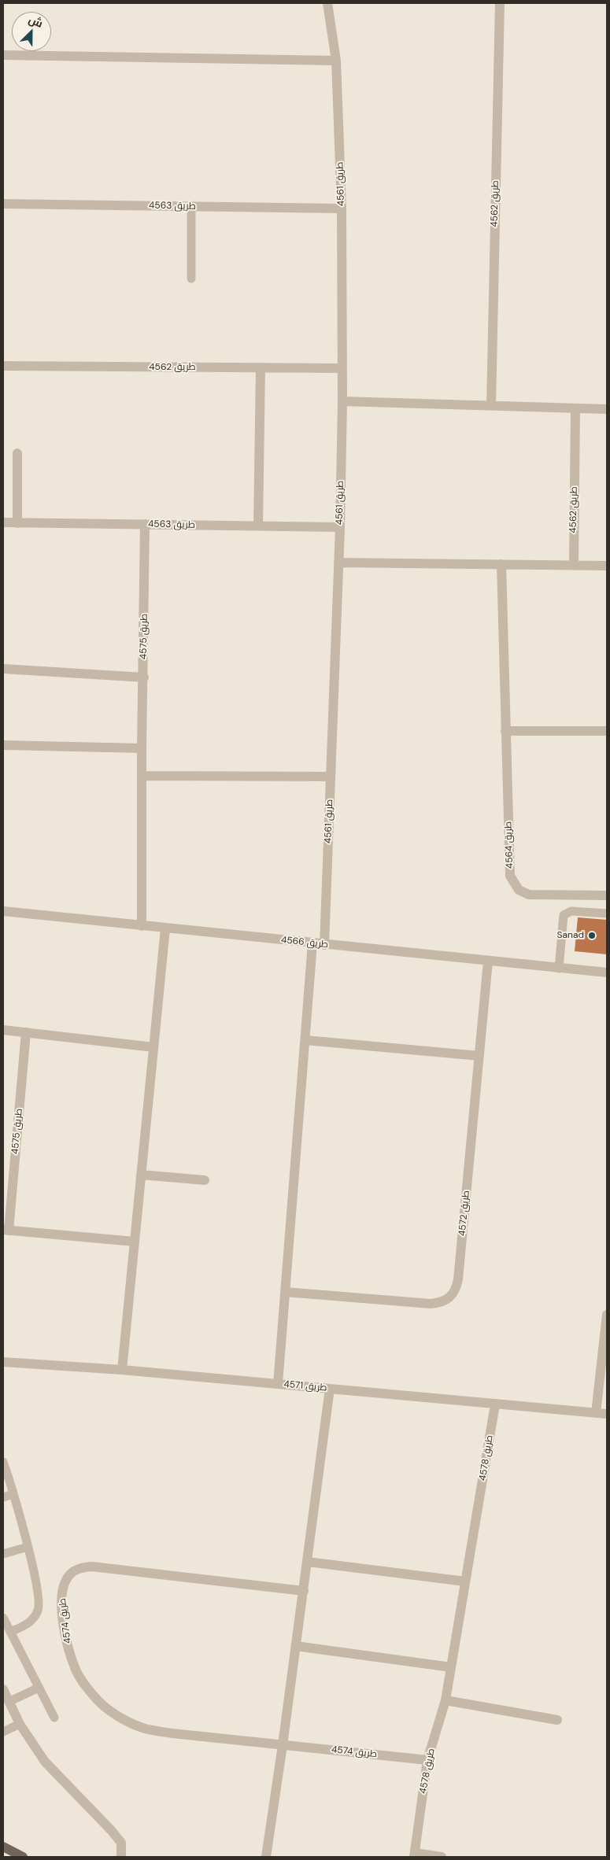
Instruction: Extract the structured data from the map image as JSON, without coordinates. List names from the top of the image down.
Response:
{
  "streets": {
    "street": [
      "طريق 4561",
      "طريق 4562",
      "طريق 4563",
      "طريق 4575",
      "طريق 4564",
      "طريق 4566",
      "طريق 4572",
      "طريق 4571",
      "طريق 4578",
      "طريق 4574"
    ]
  },
  "crossings": [
    ["طريق 4561", "طريق 4562"],
    ["طريق 4561", "طريق 4563"],
    ["طريق 4561", "طريق 4566"],
    ["طريق 4563", "طريق 4575"],
    ["طريق 4575", "طريق 4566"],
    ["طريق 4566", "طريق 4572"],
    ["طريق 4571", "طريق 4578"],
    ["طريق 4578", "طريق 4574"]
  ],
  "places": ["Sanad"],
  "north": "top right"
}
